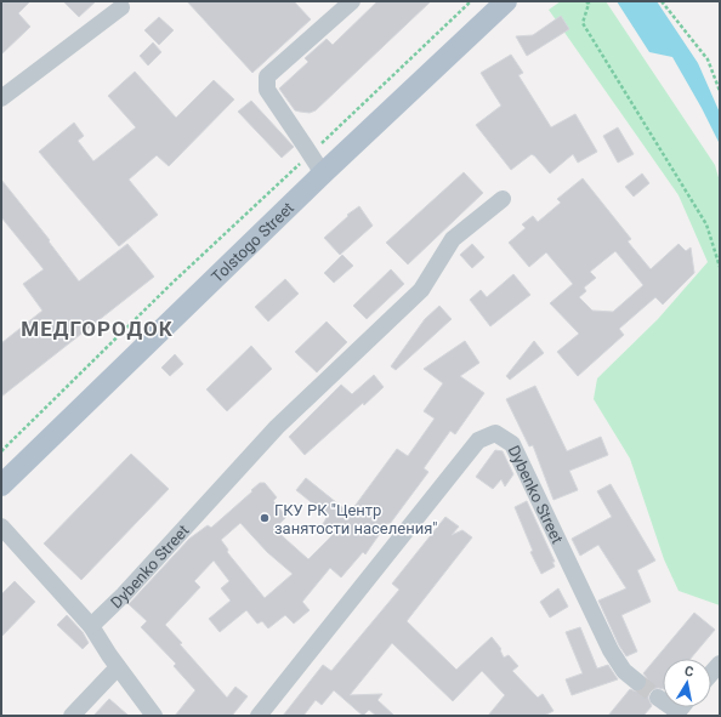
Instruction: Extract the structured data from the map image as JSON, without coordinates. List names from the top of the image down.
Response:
{
  "streets": {
    "main road": ["Tolstogo Street"],
    "street": ["Dybenko Street"]
  },
  "districts": ["МЕДГОРОДОК"],
  "places": ["ГКУ РК \"Центр занятости населения\""],
  "north": "top"
}
